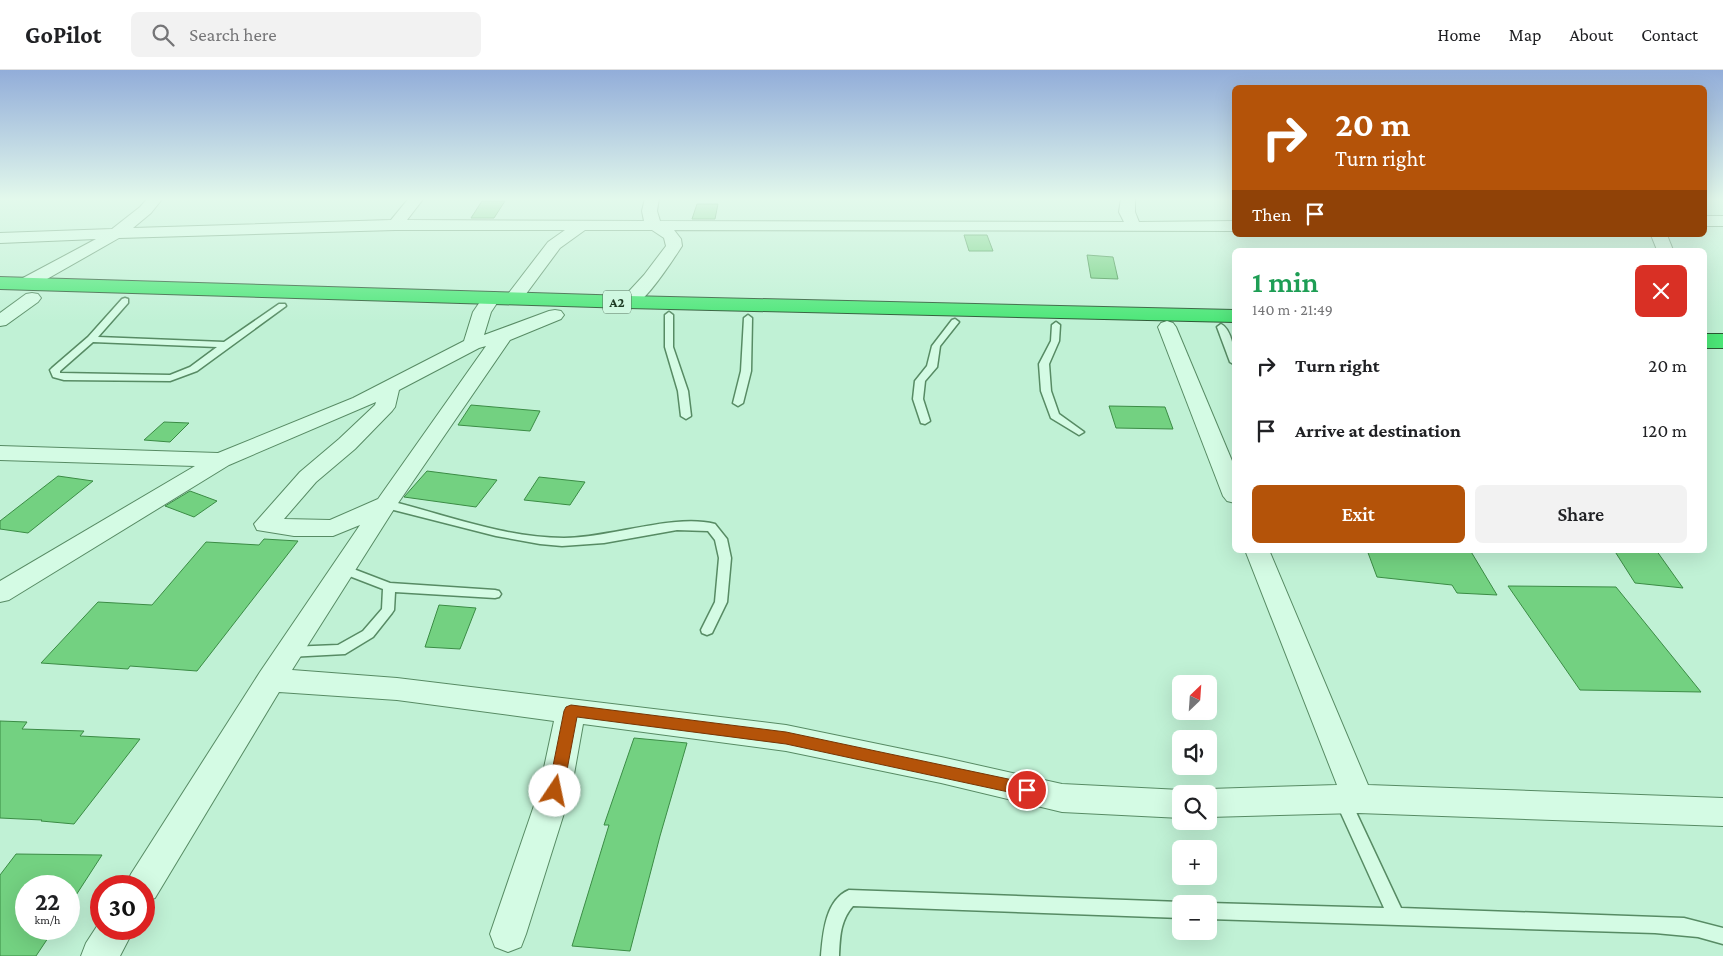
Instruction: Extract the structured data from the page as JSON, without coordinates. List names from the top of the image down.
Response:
{
  "streets": {
    "highway": ["A2"]
  },
  "north": "top right",
  "page": {
    "header": "GoPilot",
    "search": "Search here",
    "nav": [
      "Home",
      "Map",
      "About",
      "Contact"
    ],
    "turn": ["20 m", "Turn right"],
    "then": "Then",
    "heading": ["1 min", "140 m · 21:49"],
    "list": [
      {
        "name": "Turn right",
        "value": "20 m"
      },
      {
        "name": "Arrive at destination",
        "value": "120 m"
      }
    ],
    "buttons": ["Exit", "Share"],
    "map_buttons": ["+", "−"],
    "speed": "22 km/h",
    "limit": "30"
  }
}
